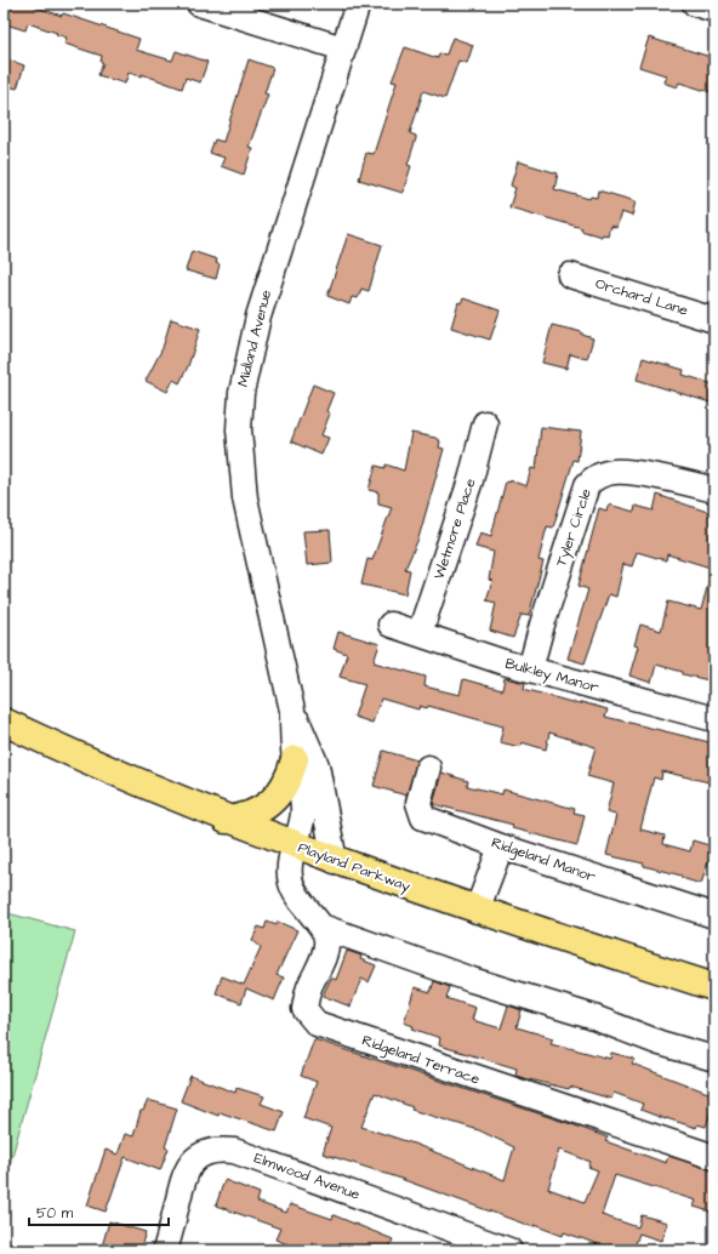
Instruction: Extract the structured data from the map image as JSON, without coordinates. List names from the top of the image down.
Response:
{
  "streets": {
    "main road": ["Playland Parkway"],
    "street": [
      "Orchard Lane",
      "Midland Avenue",
      "Tyler Circle",
      "Wetmore Place",
      "Bulkley Manor",
      "Ridgeland Manor",
      "Ridgeland Terrace",
      "Elmwood Avenue"
    ]
  },
  "crossings": [
    ["Midland Avenue", "Playland Parkway"],
    ["Tyler Circle", "Bulkley Manor"],
    ["Wetmore Place", "Bulkley Manor"]
  ],
  "scale_bar": "50 m"
}
